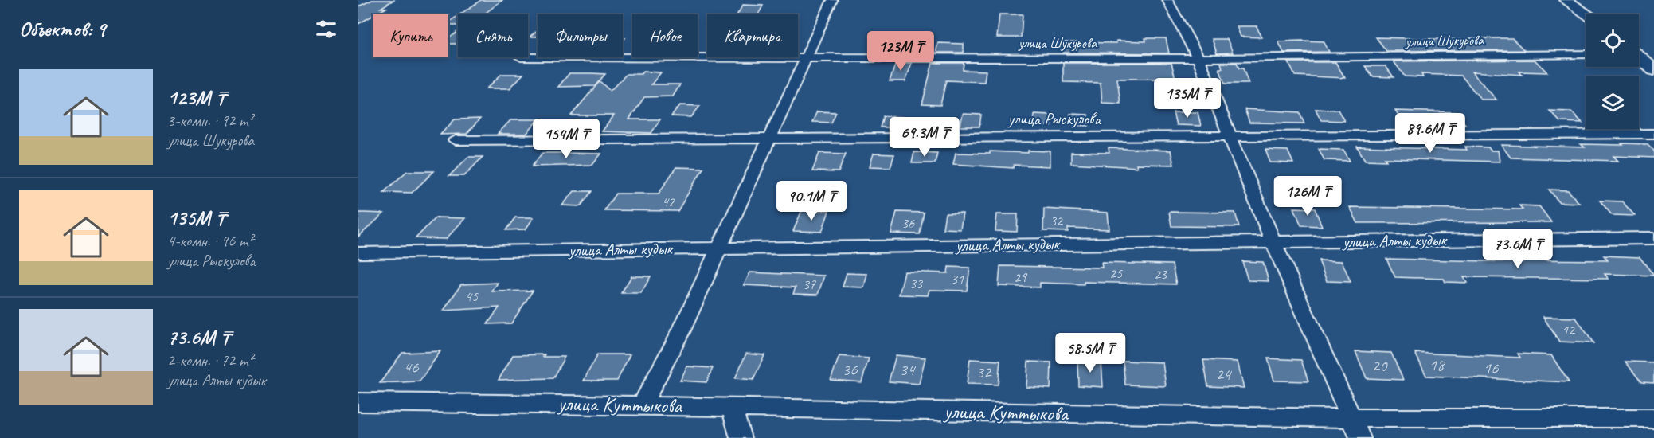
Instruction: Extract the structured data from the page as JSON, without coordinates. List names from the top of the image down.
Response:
{
  "streets": {
    "street": [
      "улица Шукурова",
      "улица Рыскулова",
      "улица Алты кудык",
      "улица Куттыкова"
    ]
  },
  "house_numbers": [
    "42",
    "32",
    "36",
    "25",
    "23",
    "29",
    "31",
    "33",
    "37",
    "45",
    "12",
    "18",
    "20",
    "46",
    "16",
    "36",
    "34",
    "32",
    "24"
  ],
  "page": {
    "heading": "Объектов: 9",
    "chip": [
      "Купить",
      "Снять",
      "Фильтры",
      "Новое",
      "Квартира"
    ],
    "price": [
      "123M ₸",
      "135M ₸",
      "89.6M ₸",
      "69.3M ₸",
      "154M ₸",
      "126M ₸",
      "90.1M ₸",
      "73.6M ₸",
      "58.5M ₸"
    ],
    "list": [
      {
        "name": "123M ₸",
        "note": "3-комн. · 92 m² · улица Шукурова"
      },
      {
        "name": "135M ₸",
        "note": "4-комн. · 96 m² · улица Рыскулова"
      },
      {
        "name": "73.6M ₸",
        "note": "2-комн. · 72 m² · улица Алты кудык"
      }
    ]
  }
}
